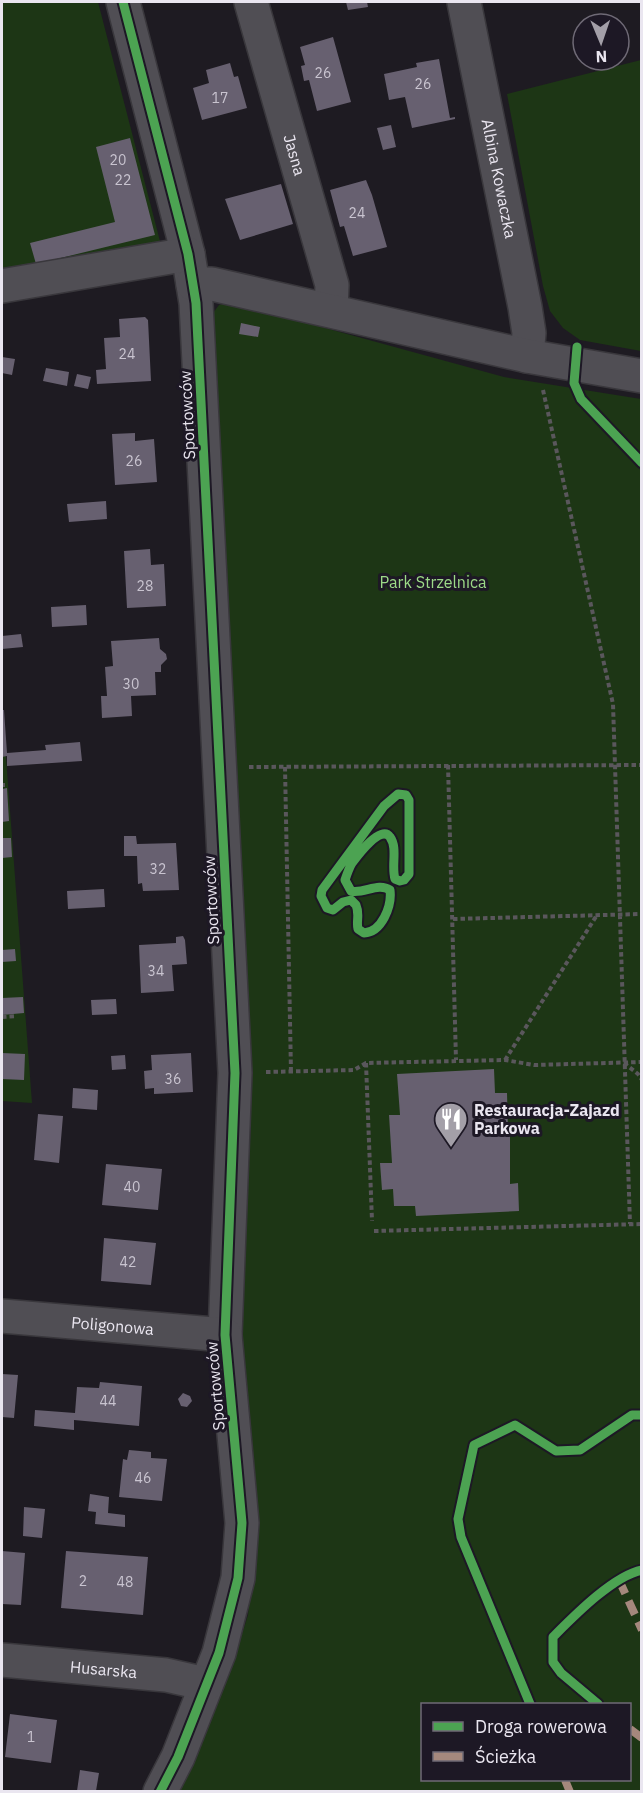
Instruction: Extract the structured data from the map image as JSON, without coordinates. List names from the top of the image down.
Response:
{
  "streets": {
    "street": [
      "Jasna",
      "Albina Kowaczka",
      "Sportowców",
      "Poligonowa",
      "Husarska"
    ]
  },
  "crossings": [
    ["Sportowców", "Poligonowa"],
    ["Sportowców", "Husarska"]
  ],
  "parks": ["Park Strzelnica"],
  "places": {
    "restaurant": ["Restauracja-Zajazd Parkowa"]
  },
  "house_numbers": [
    "26",
    "26",
    "17",
    "20",
    "22",
    "24",
    "24",
    "26",
    "28",
    "30",
    "32",
    "34",
    "36",
    "40",
    "42",
    "44",
    "46",
    "2",
    "48",
    "1"
  ],
  "legend": ["Droga rowerowa", "Ścieżka"],
  "north": "bottom"
}
